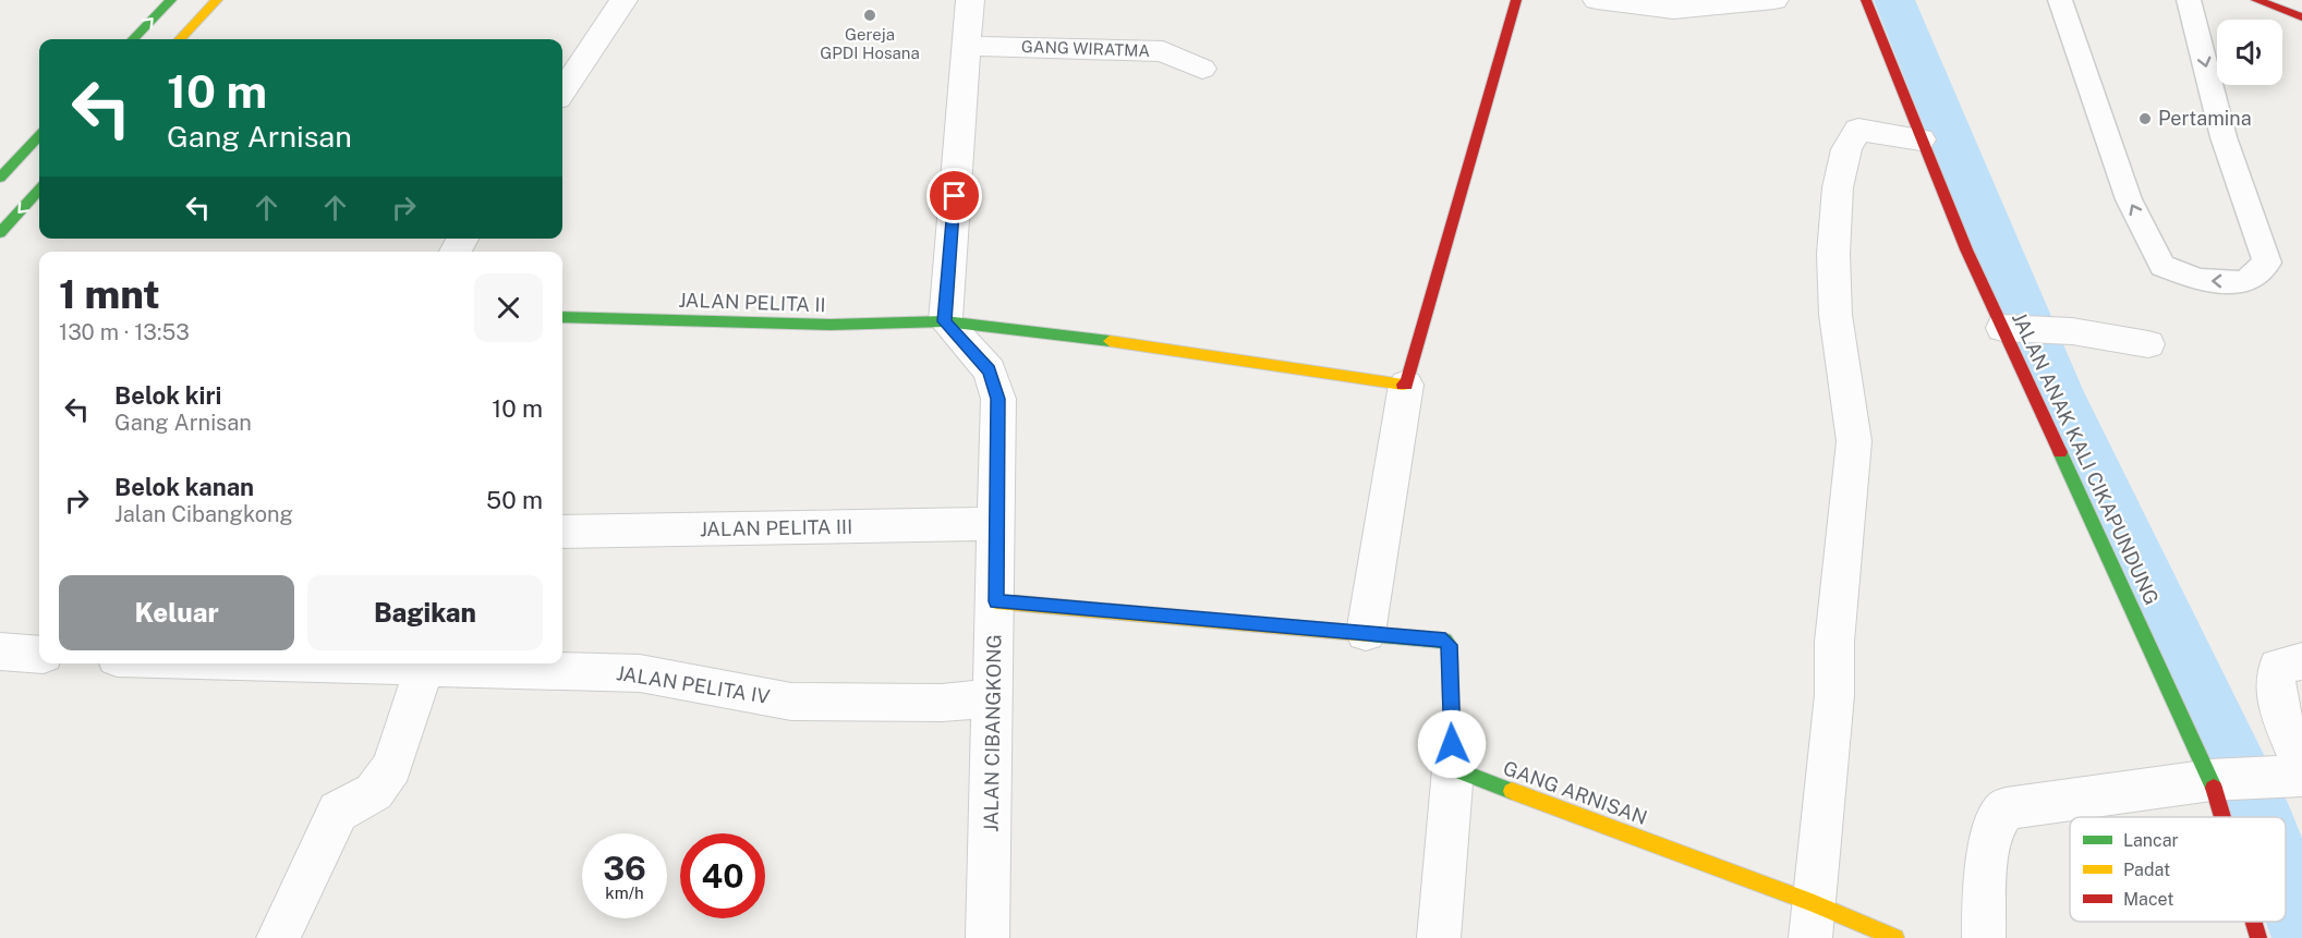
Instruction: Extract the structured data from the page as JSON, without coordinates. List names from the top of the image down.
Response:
{
  "streets": {
    "street": [
      "GANG WIRATMA",
      "JALAN PELITA II",
      "JALAN ANAK KALI CIKAPUNDUNG",
      "JALAN PELITA III",
      "JALAN PELITA IV",
      "JALAN CIBANGKONG",
      "GANG ARNISAN"
    ]
  },
  "crossings": [
    ["JALAN PELITA II", "JALAN CIBANGKONG"],
    ["JALAN PELITA III", "JALAN CIBANGKONG"],
    ["JALAN PELITA IV", "JALAN CIBANGKONG"]
  ],
  "places": ["Gereja GPDI Hosana", "Pertamina"],
  "legend": ["Lancar", "Padat", "Macet"],
  "page": {
    "turn": ["10 m", "Gang Arnisan"],
    "heading": ["1 mnt", "130 m · 13:53"],
    "list": [
      {
        "name": "Belok kiri",
        "note": "Gang Arnisan",
        "value": "10 m"
      },
      {
        "name": "Belok kanan",
        "note": "Jalan Cibangkong",
        "value": "50 m"
      }
    ],
    "buttons": ["Keluar", "Bagikan"],
    "speed": "36 km/h",
    "limit": "40"
  }
}
